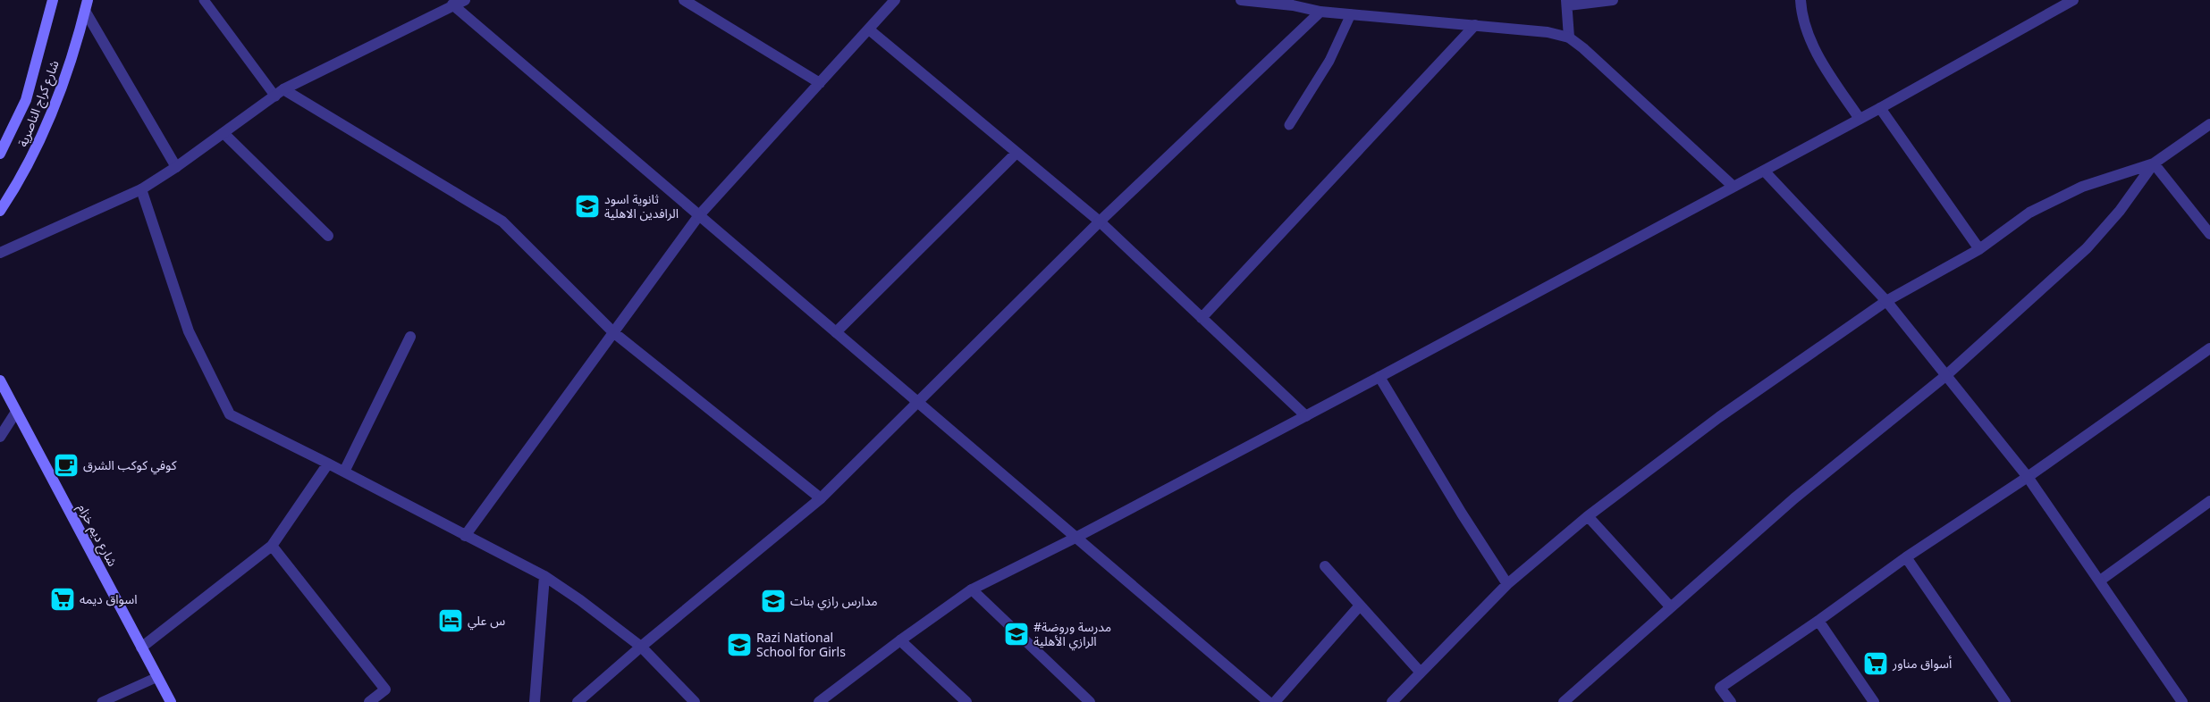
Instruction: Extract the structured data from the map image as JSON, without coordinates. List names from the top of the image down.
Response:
{
  "streets": {
    "main road": ["شارع كراج الناصرية", "شارع ديم خزام"]
  },
  "places": {
    "school or university": [
      "ثانوية اسود الرافدين الاهلية",
      "مدارس رازي بنات",
      "#مدرسة وروضة الرازي الأهلية",
      "Razi National School for Girls"
    ],
    "cafe": ["كوفي كوكب الشرق"],
    "supermarket": ["اسواق ديمه", "أسواق مناور"],
    "hotel": ["س علي"]
  }
}
